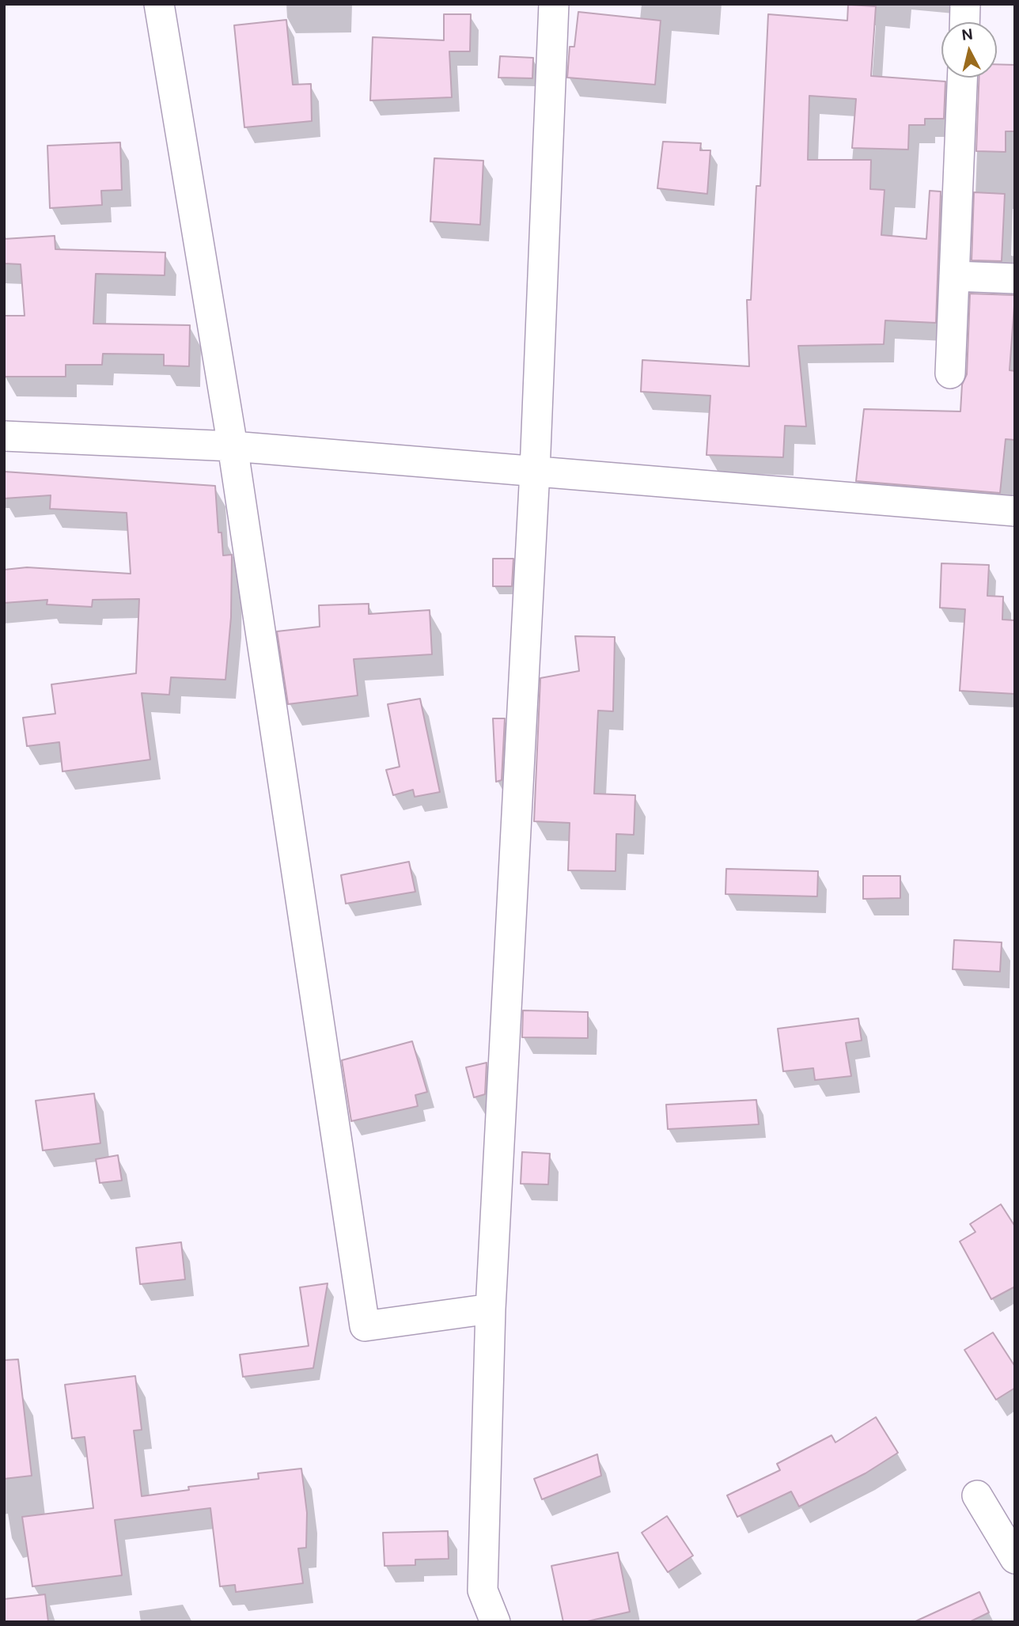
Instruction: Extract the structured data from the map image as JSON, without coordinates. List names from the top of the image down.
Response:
{
  "north": "top"
}
